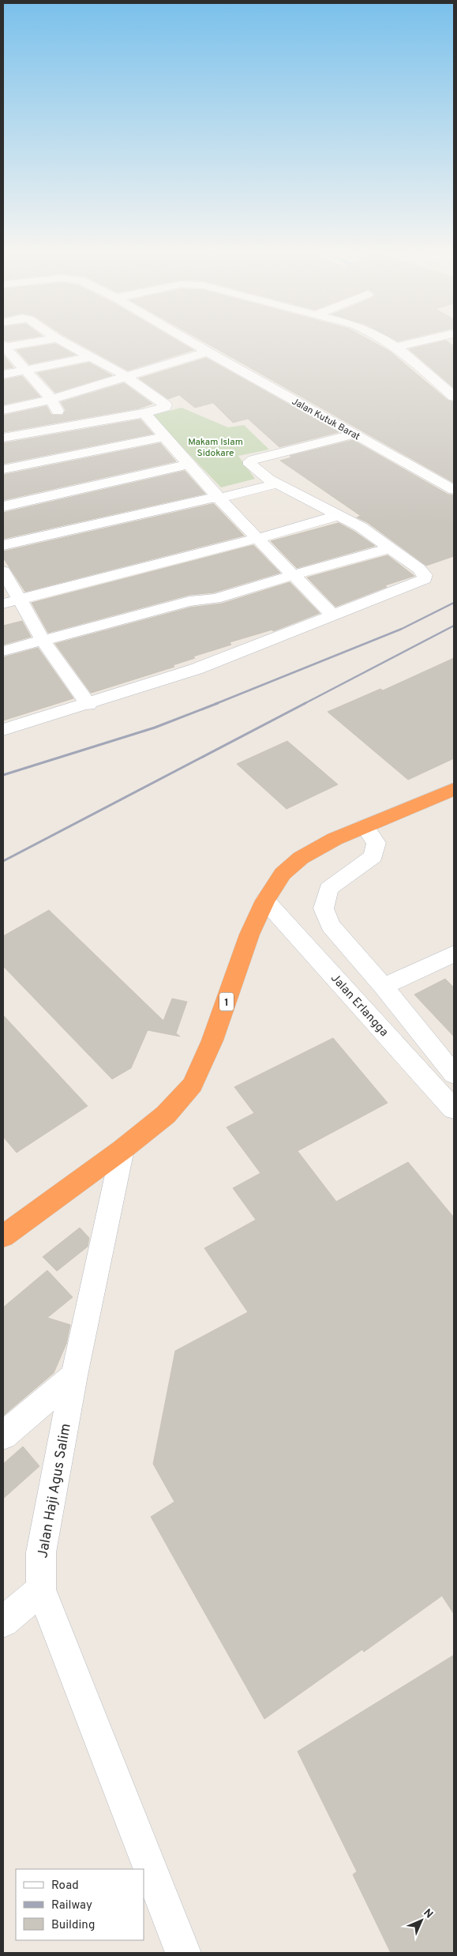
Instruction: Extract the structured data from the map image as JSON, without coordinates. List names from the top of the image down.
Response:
{
  "streets": {
    "highway": ["1"],
    "street": ["Jalan Kutuk Barat", "Jalan Erlangga", "Jalan Haji Agus Salim"]
  },
  "crossings": [
    ["1", "Jalan Erlangga"],
    ["1", "Jalan Haji Agus Salim"]
  ],
  "parks": ["Makam Islam Sidokare"],
  "legend": ["Road", "Railway", "Building"],
  "north": "top right"
}
